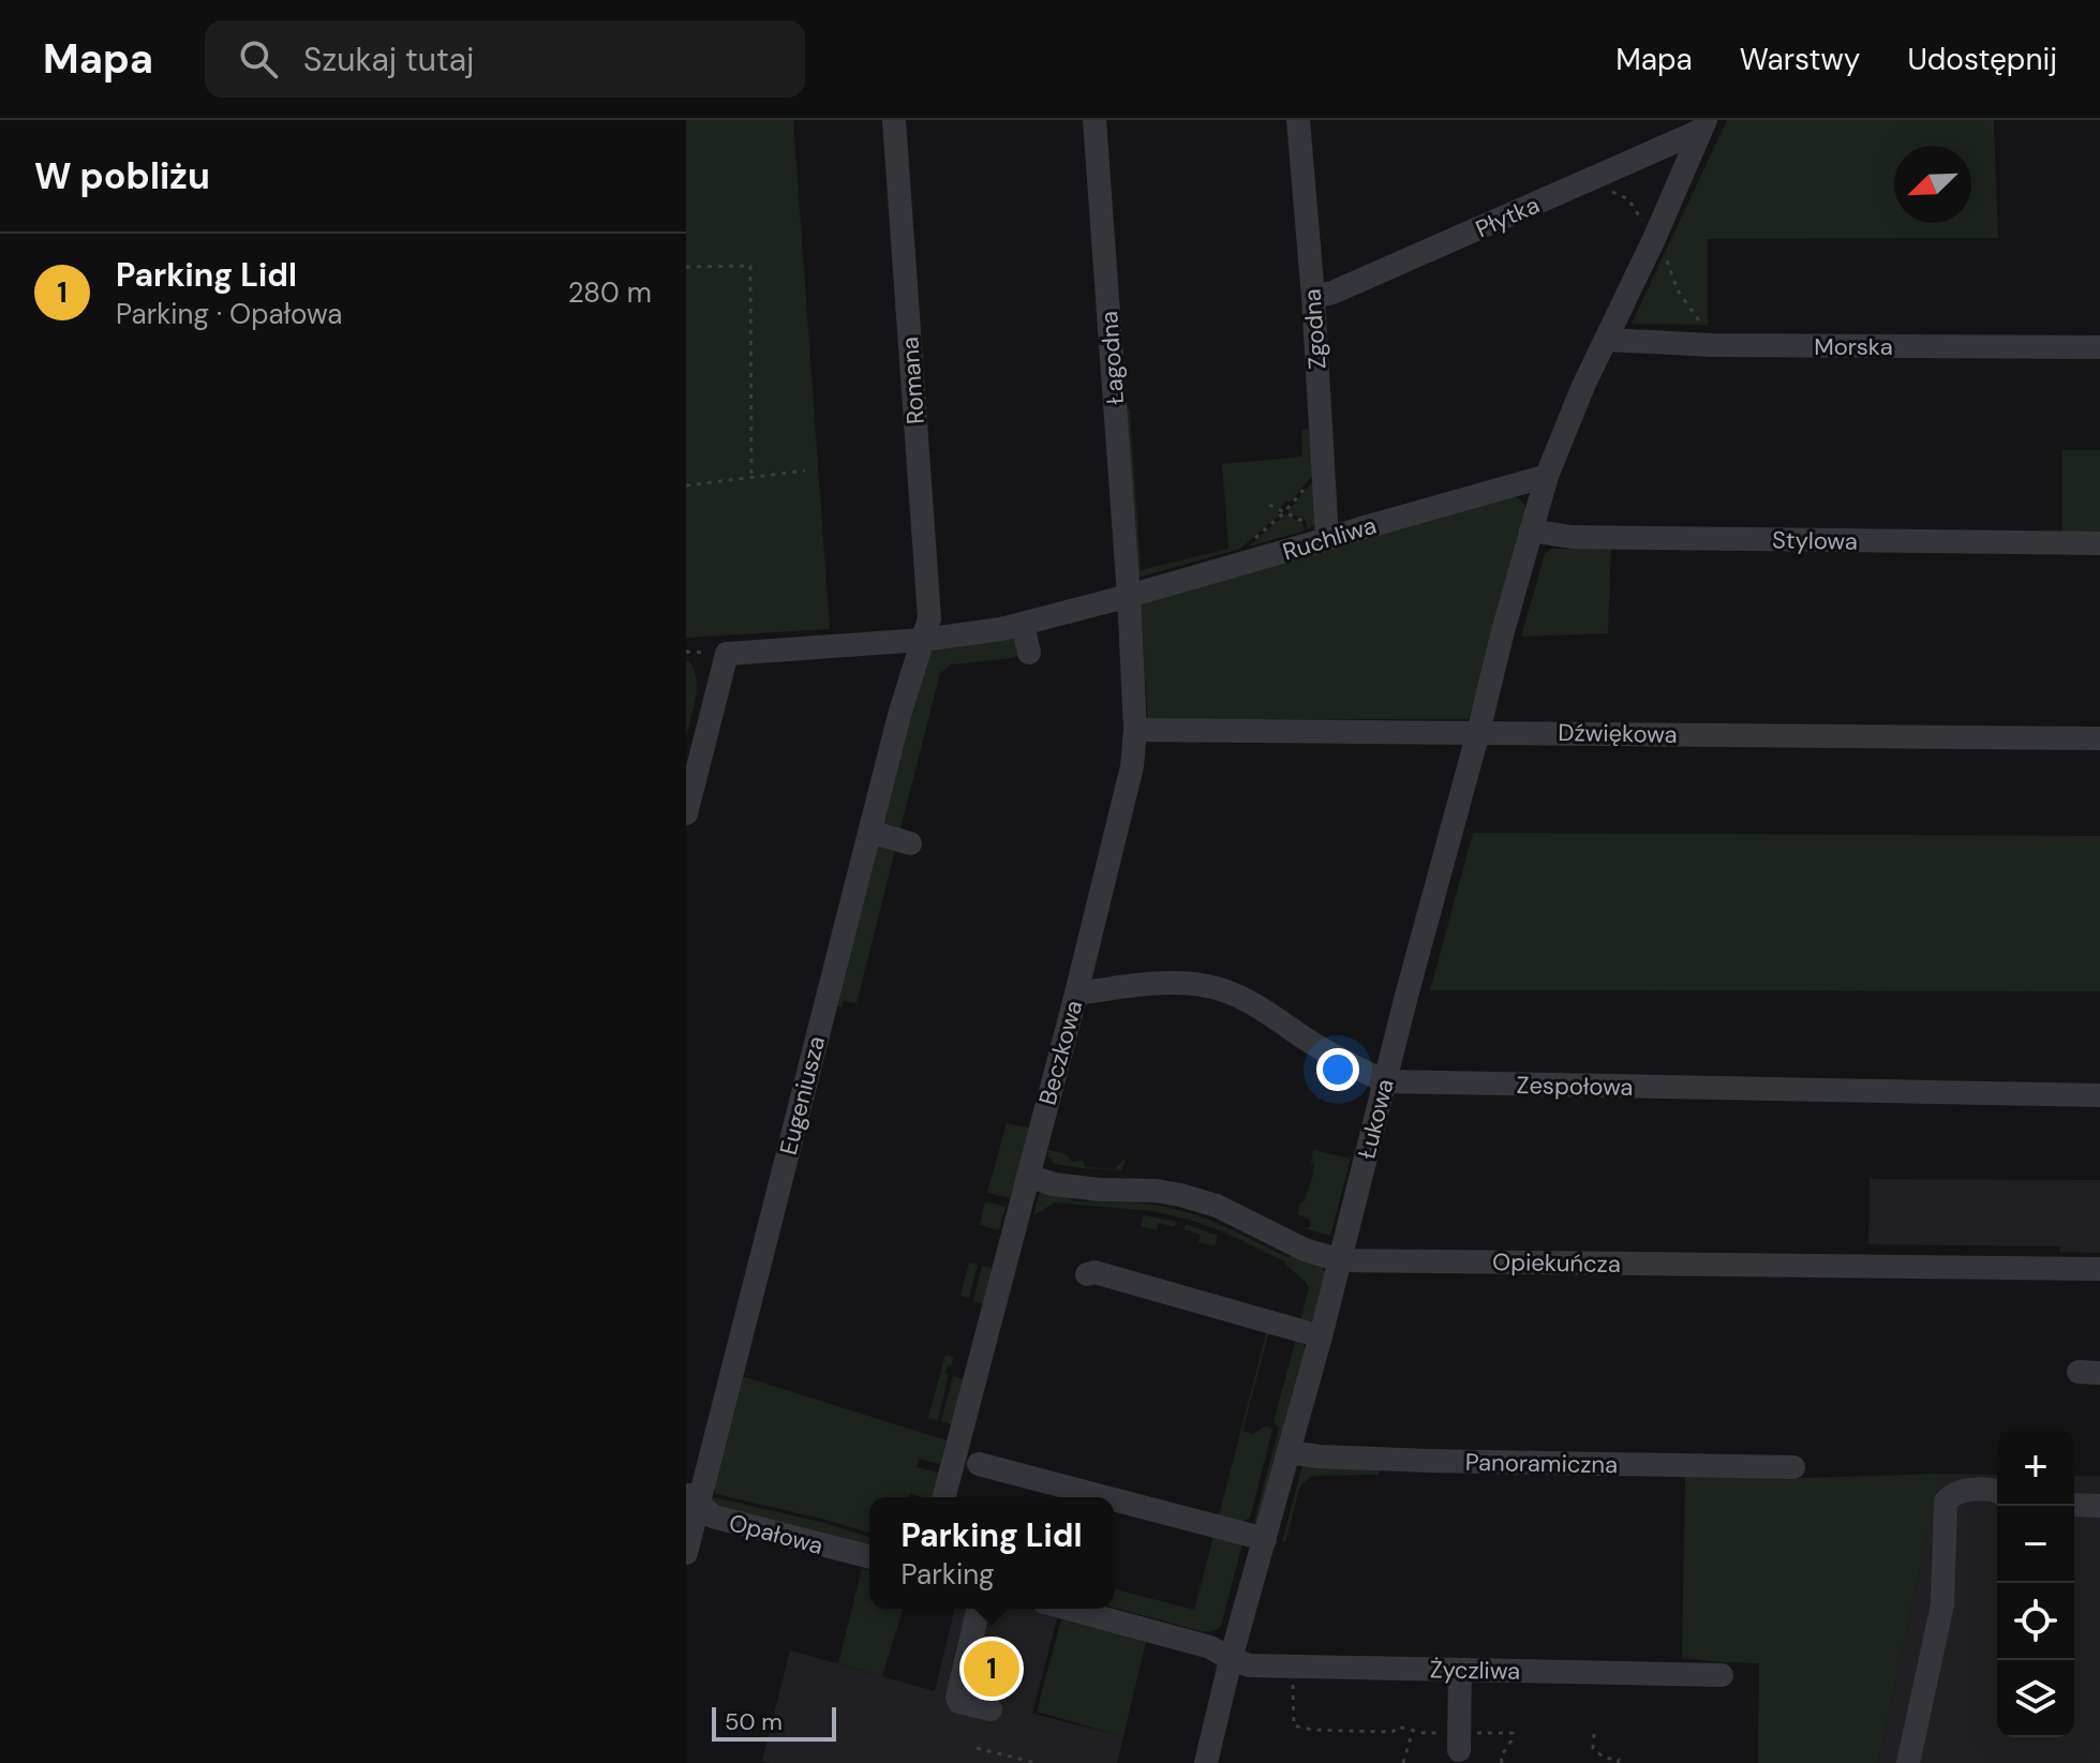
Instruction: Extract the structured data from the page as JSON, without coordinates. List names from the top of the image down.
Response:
{
  "streets": {
    "street": [
      "Płytka",
      "Zgodna",
      "Morska",
      "Łagodna",
      "Romana",
      "Ruchliwa",
      "Stylowa",
      "Dźwiękowa",
      "Beczkowa",
      "Zespołowa",
      "Eugeniusza",
      "Łukowa",
      "Opiekuńcza",
      "Panoramiczna",
      "Opałowa",
      "Życzliwa"
    ]
  },
  "crossings": [
    ["Płytka", "Zgodna"],
    ["Zgodna", "Ruchliwa"],
    ["Łagodna", "Ruchliwa"],
    ["Łagodna", "Beczkowa"],
    ["Romana", "Ruchliwa"],
    ["Romana", "Eugeniusza"],
    ["Ruchliwa", "Beczkowa"],
    ["Ruchliwa", "Eugeniusza"],
    ["Ruchliwa", "Łukowa"],
    ["Stylowa", "Łukowa"],
    ["Dźwiękowa", "Beczkowa"],
    ["Dźwiękowa", "Łukowa"],
    ["Beczkowa", "Zespołowa"],
    ["Beczkowa", "Opiekuńcza"],
    ["Zespołowa", "Łukowa"],
    ["Eugeniusza", "Opałowa"],
    ["Łukowa", "Opiekuńcza"],
    ["Łukowa", "Panoramiczna"],
    ["Łukowa", "Życzliwa"]
  ],
  "scale_bar": "50 m",
  "north": "bottom left",
  "page": {
    "header": "Mapa",
    "search": "Szukaj tutaj",
    "nav": ["Mapa", "Warstwy", "Udostępnij"],
    "heading": "W pobliżu",
    "list": [
      {
        "mark": "1",
        "name": "Parking Lidl",
        "note": "Parking · Opałowa",
        "value": "280 m"
      }
    ],
    "map_buttons": ["+", "−"],
    "popup": ["Parking Lidl", "Parking"],
    "pins": "1",
    "scale": "50 m"
  }
}
